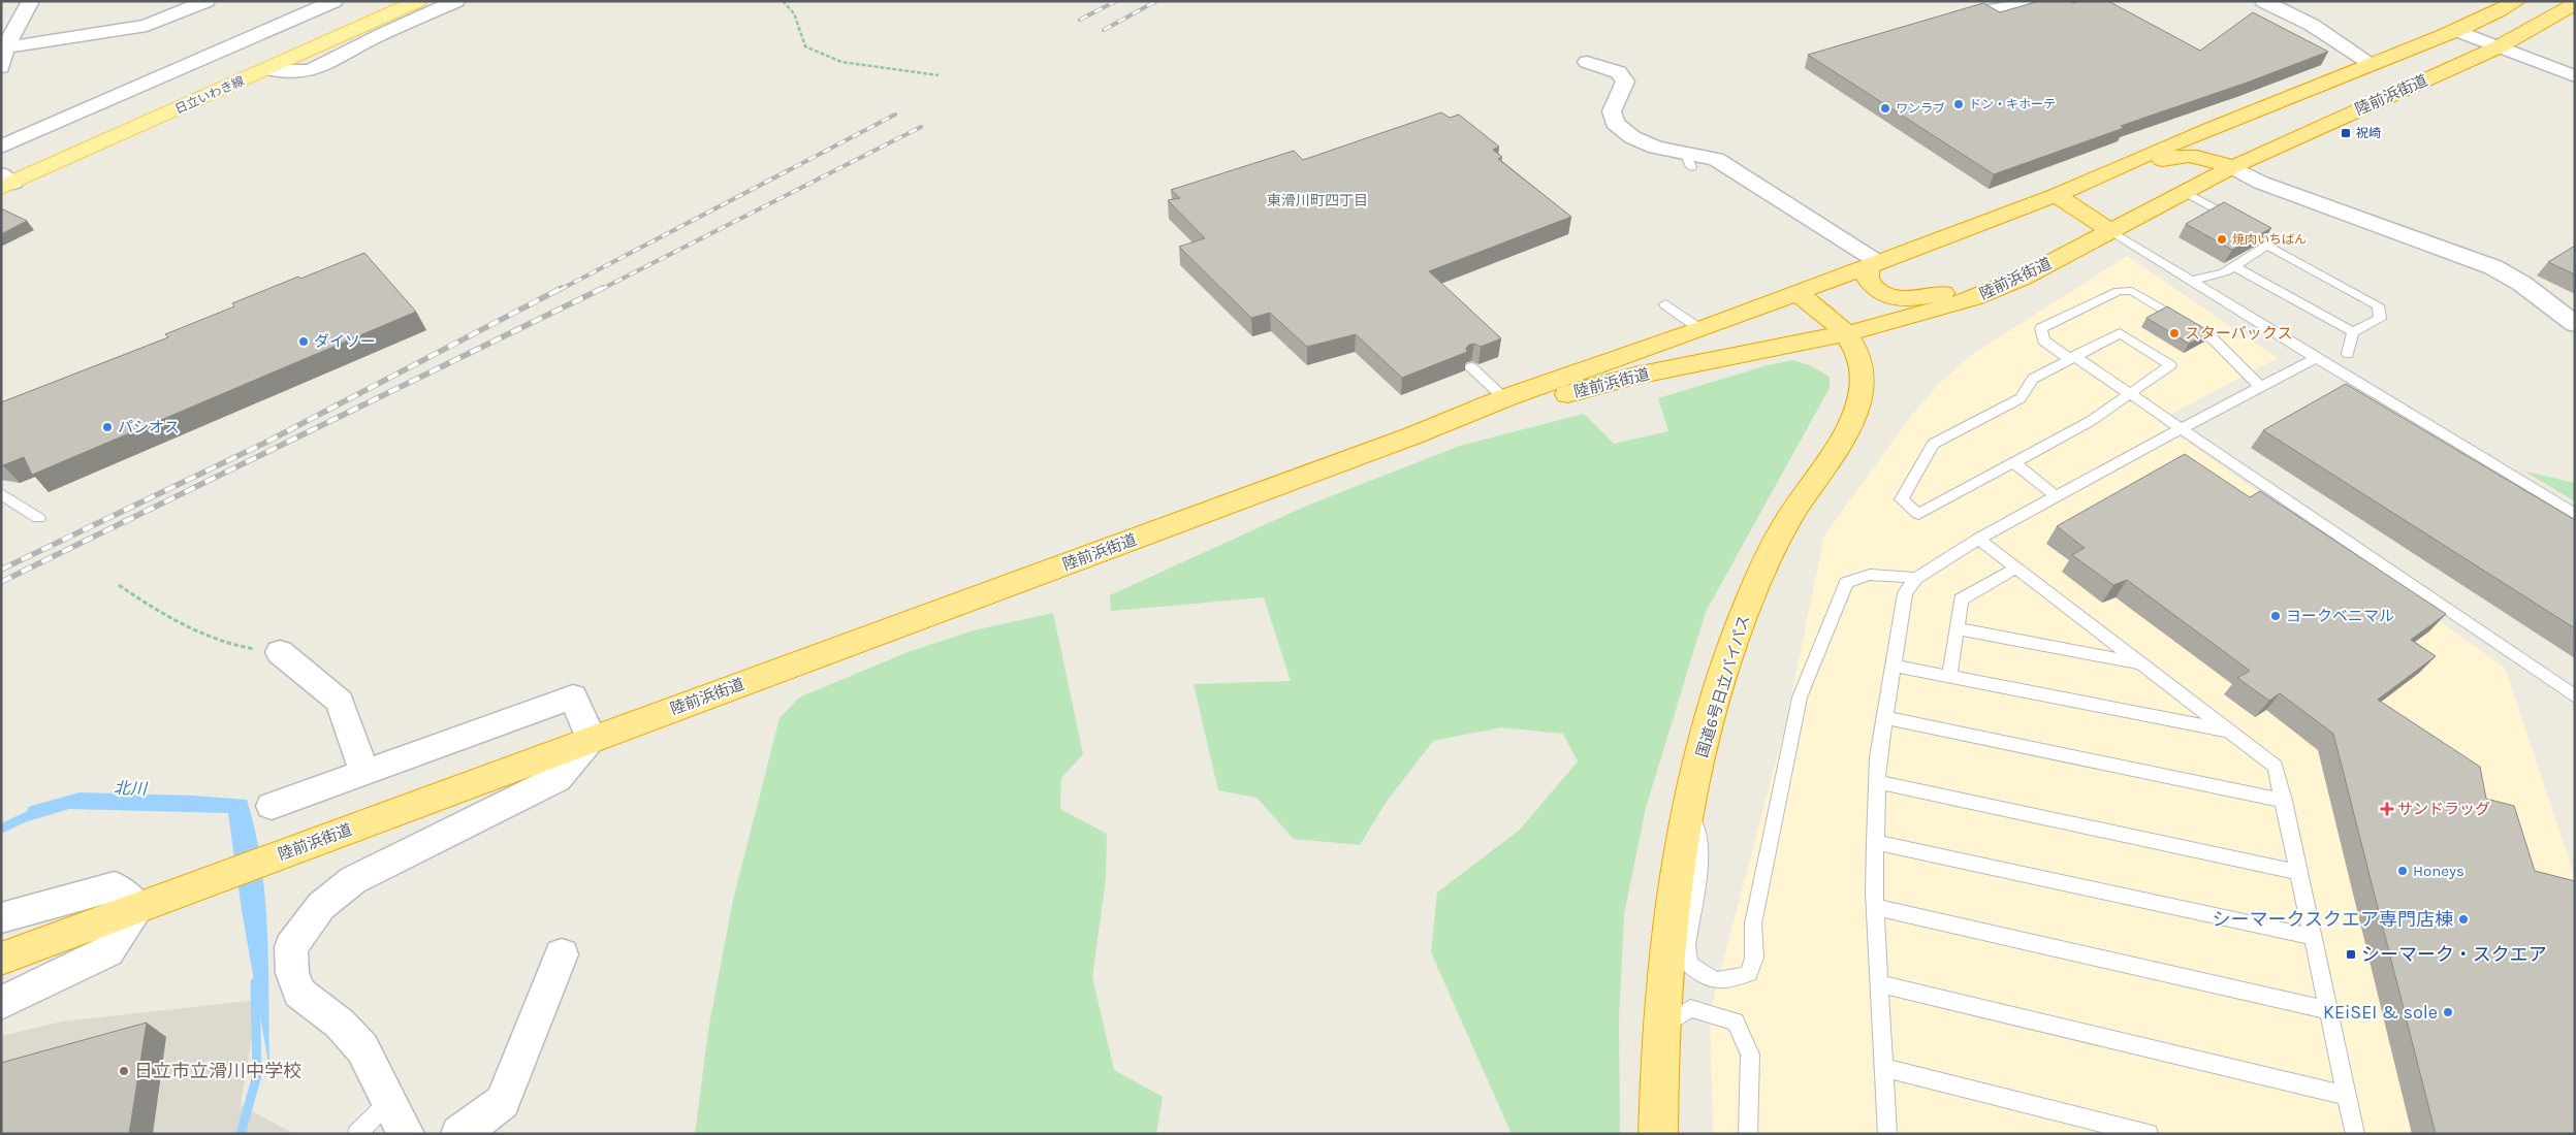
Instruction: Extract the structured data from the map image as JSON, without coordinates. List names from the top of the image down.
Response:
{
  "streets": {
    "highway": ["陸前浜街道", "国道6号日立バイパス"],
    "main road": ["日立いわき線"]
  },
  "crossings": [
    ["陸前浜街道", "国道6号日立バイパス"]
  ],
  "districts": ["東滑川町四丁目"],
  "water": ["北川"],
  "places": {
    "other": [
      "ドン・キホーテ",
      "ワンラブ",
      "焼肉いちばん",
      "スターバックス",
      "ダイソー",
      "パシオス",
      "ヨークベニマル",
      "Honeys",
      "シーマークスクエア専門店棟",
      "KEiSEI & sole",
      "日立市立滑川中学校"
    ],
    "transit": ["祝崎", "シーマーク・スクエア"],
    "health": ["サンドラッグ"]
  }
}
